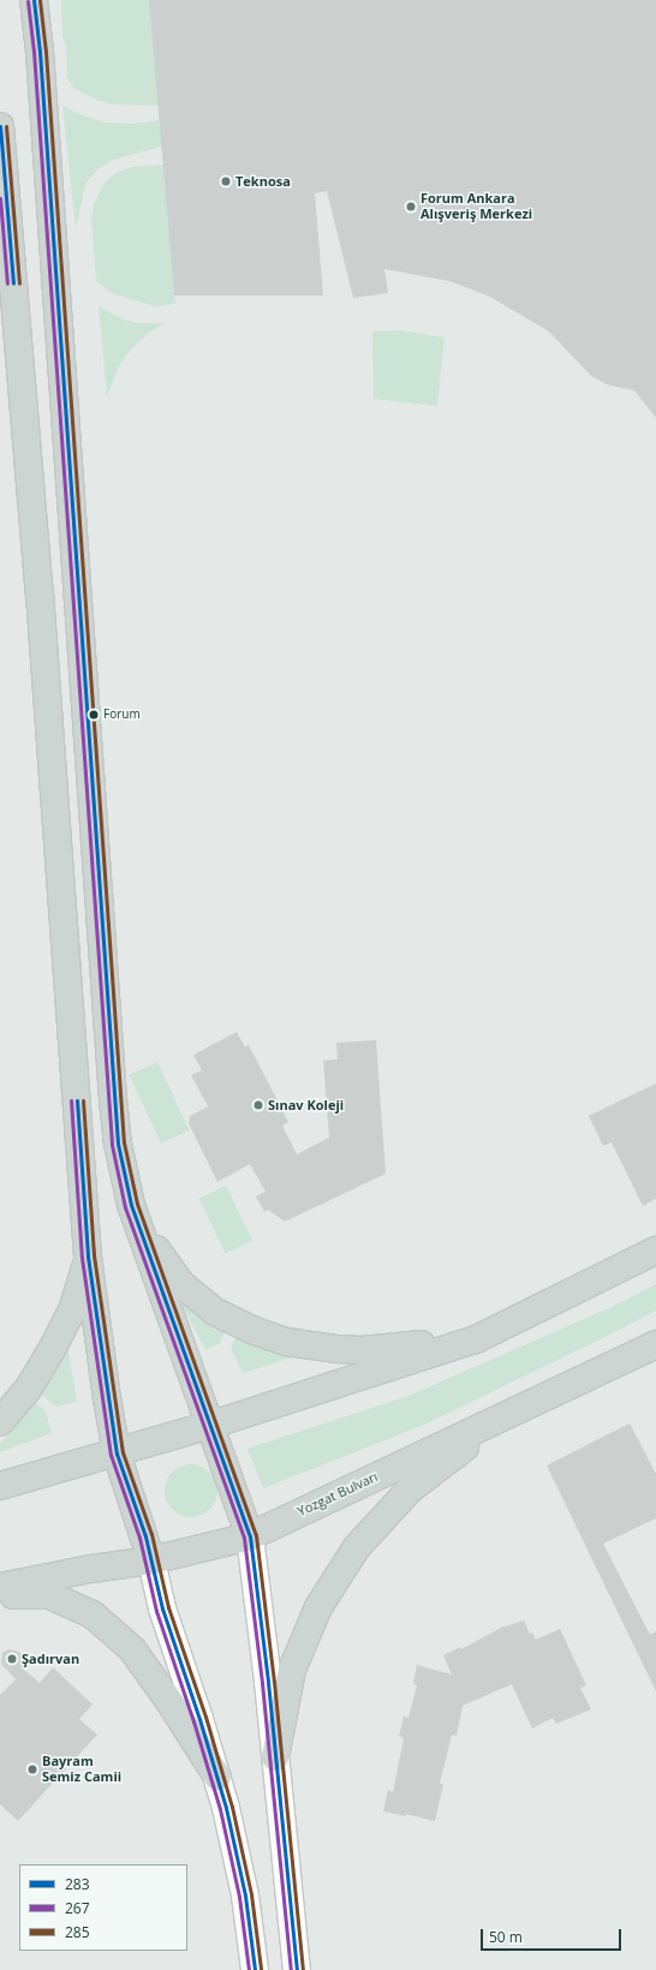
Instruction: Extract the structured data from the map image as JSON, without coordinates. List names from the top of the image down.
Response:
{
  "streets": {
    "main road": ["Yozgat Bulvarı"]
  },
  "places": [
    "Teknosa",
    "Forum Ankara Alışveriş Merkezi",
    "Forum",
    "Sınav Koleji",
    "Şadırvan",
    "Bayram Semiz Camii"
  ],
  "lines": ["transit line 283", "transit line 285", "transit line 267"],
  "legend": ["283", "267", "285"],
  "scale_bar": "50 m"
}
